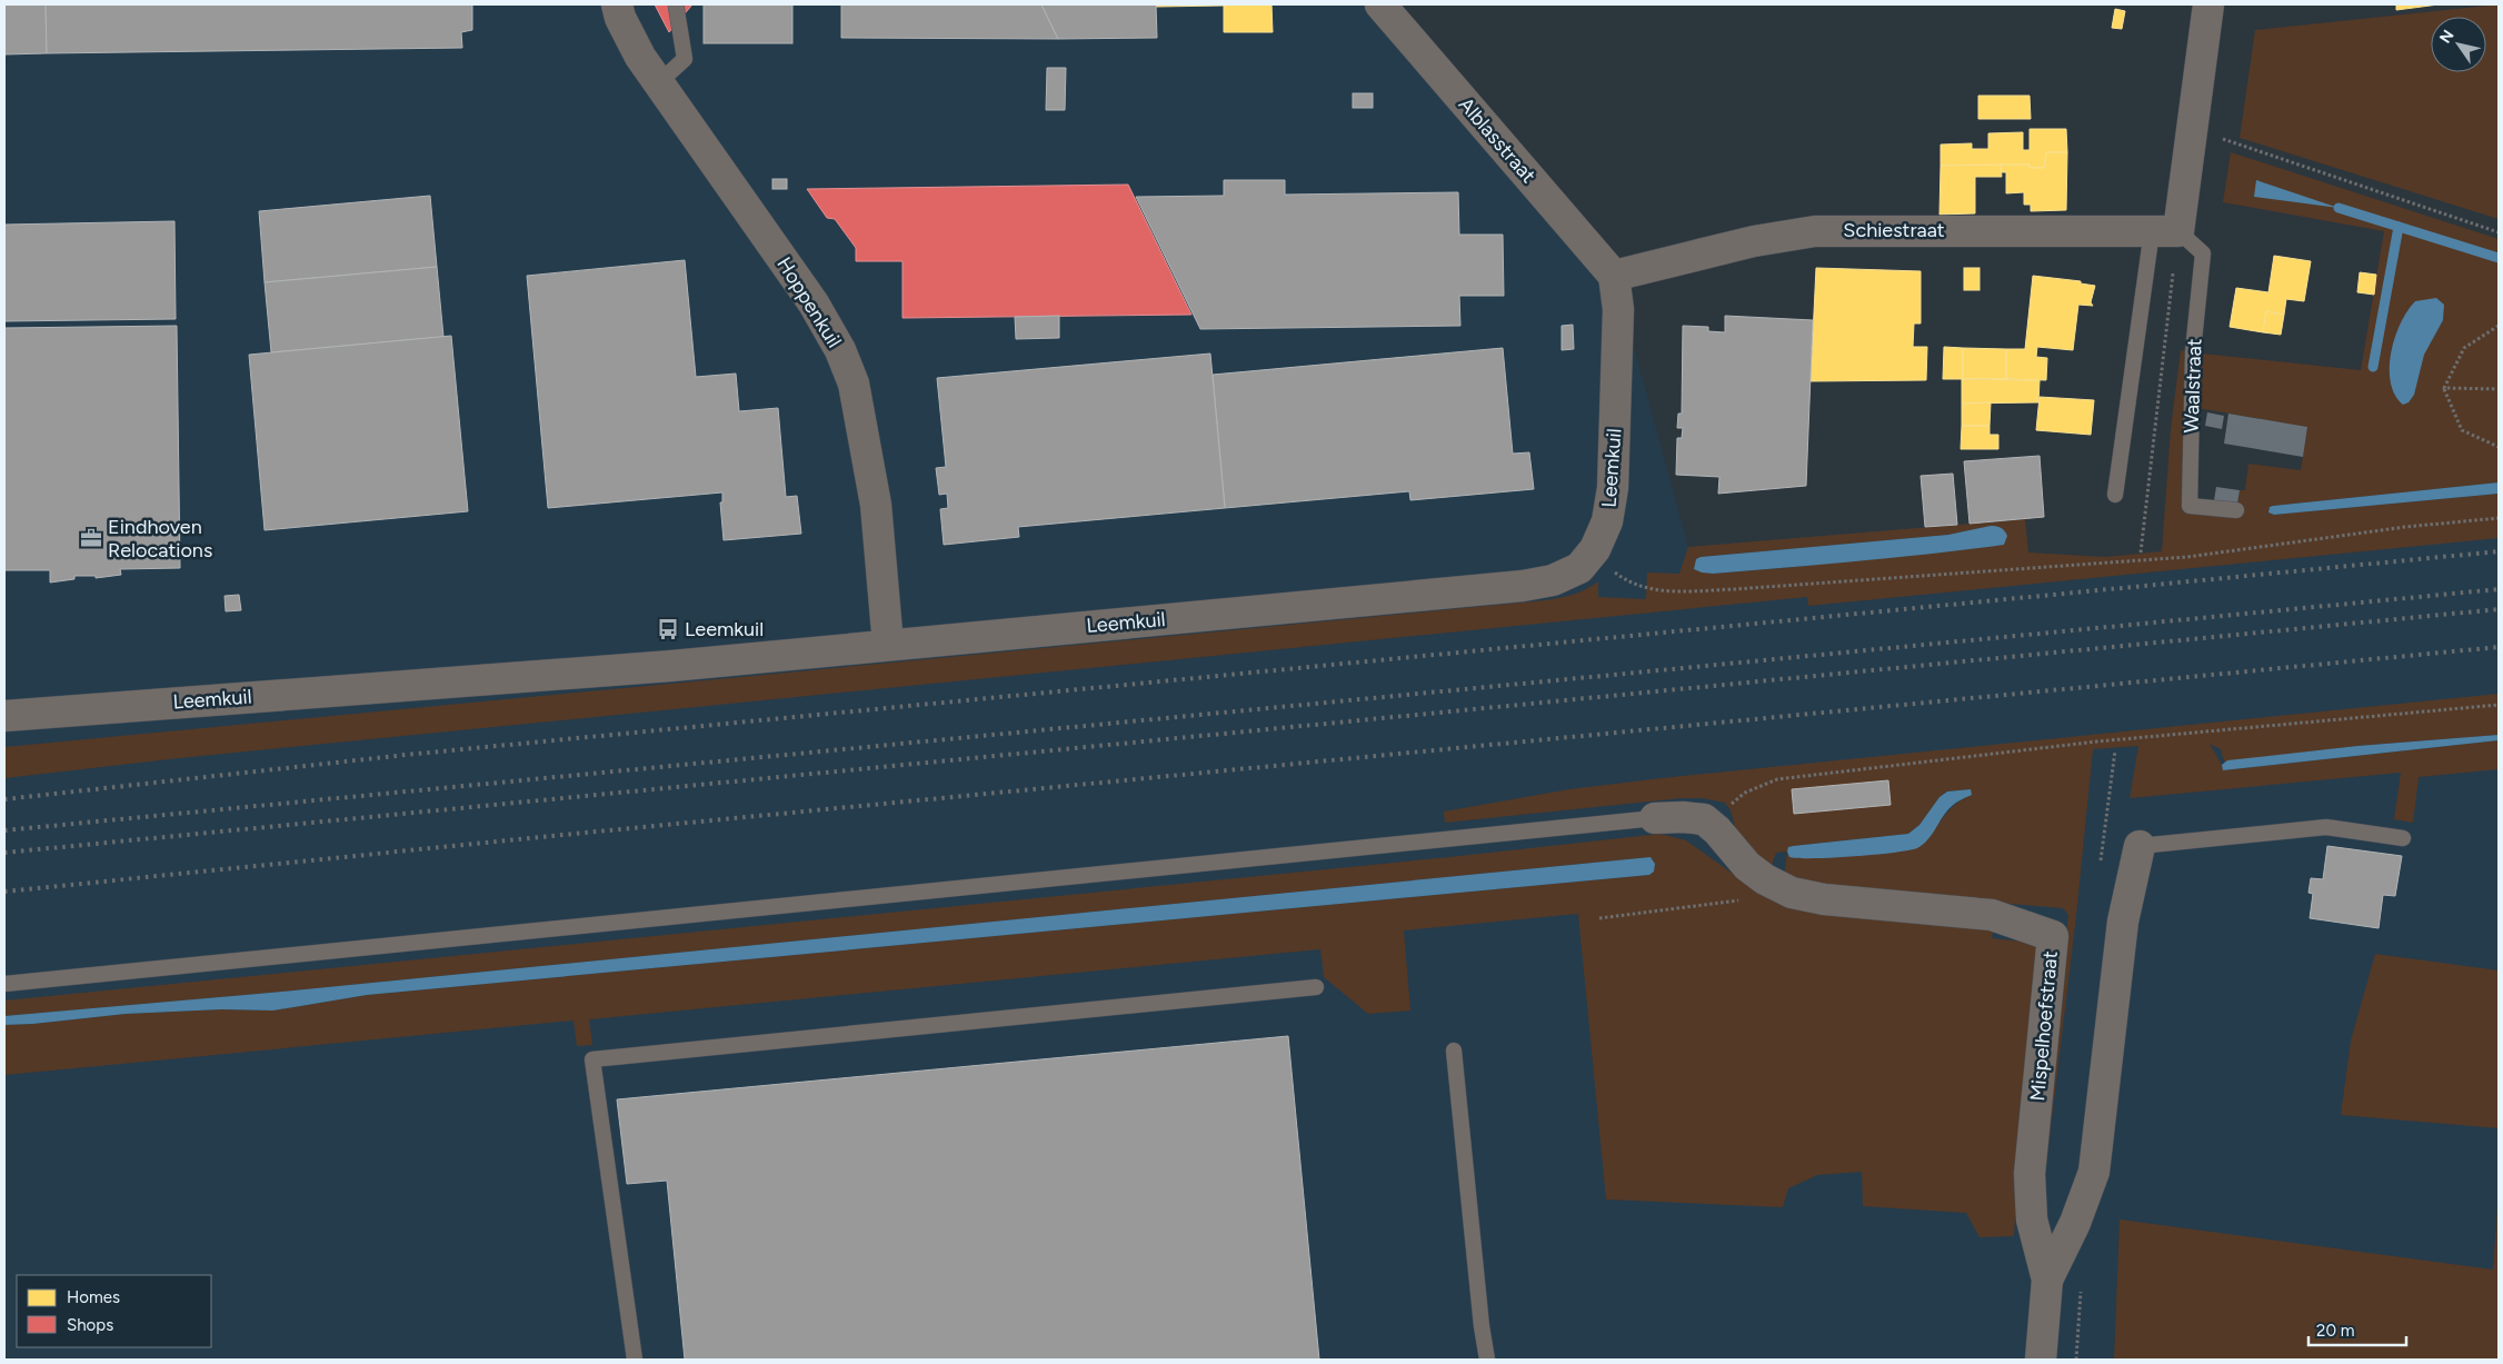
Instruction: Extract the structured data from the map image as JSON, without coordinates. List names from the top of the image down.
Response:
{
  "streets": {
    "street": [
      "Alblasstraat",
      "Schiestraat",
      "Hoppenkuil",
      "Leemkuil",
      "Mispelhoefstraat"
    ],
    "lane": ["Waalstraat"]
  },
  "crossings": [
    ["Alblasstraat", "Schiestraat"],
    ["Alblasstraat", "Leemkuil"],
    ["Schiestraat", "Waalstraat"],
    ["Schiestraat", "Leemkuil"],
    ["Hoppenkuil", "Leemkuil"]
  ],
  "places": {
    "office": ["Eindhoven Relocations"],
    "bus stop": ["Leemkuil"]
  },
  "legend": ["Homes", "Shops"],
  "scale_bar": "20 m",
  "north": "top left"
}
